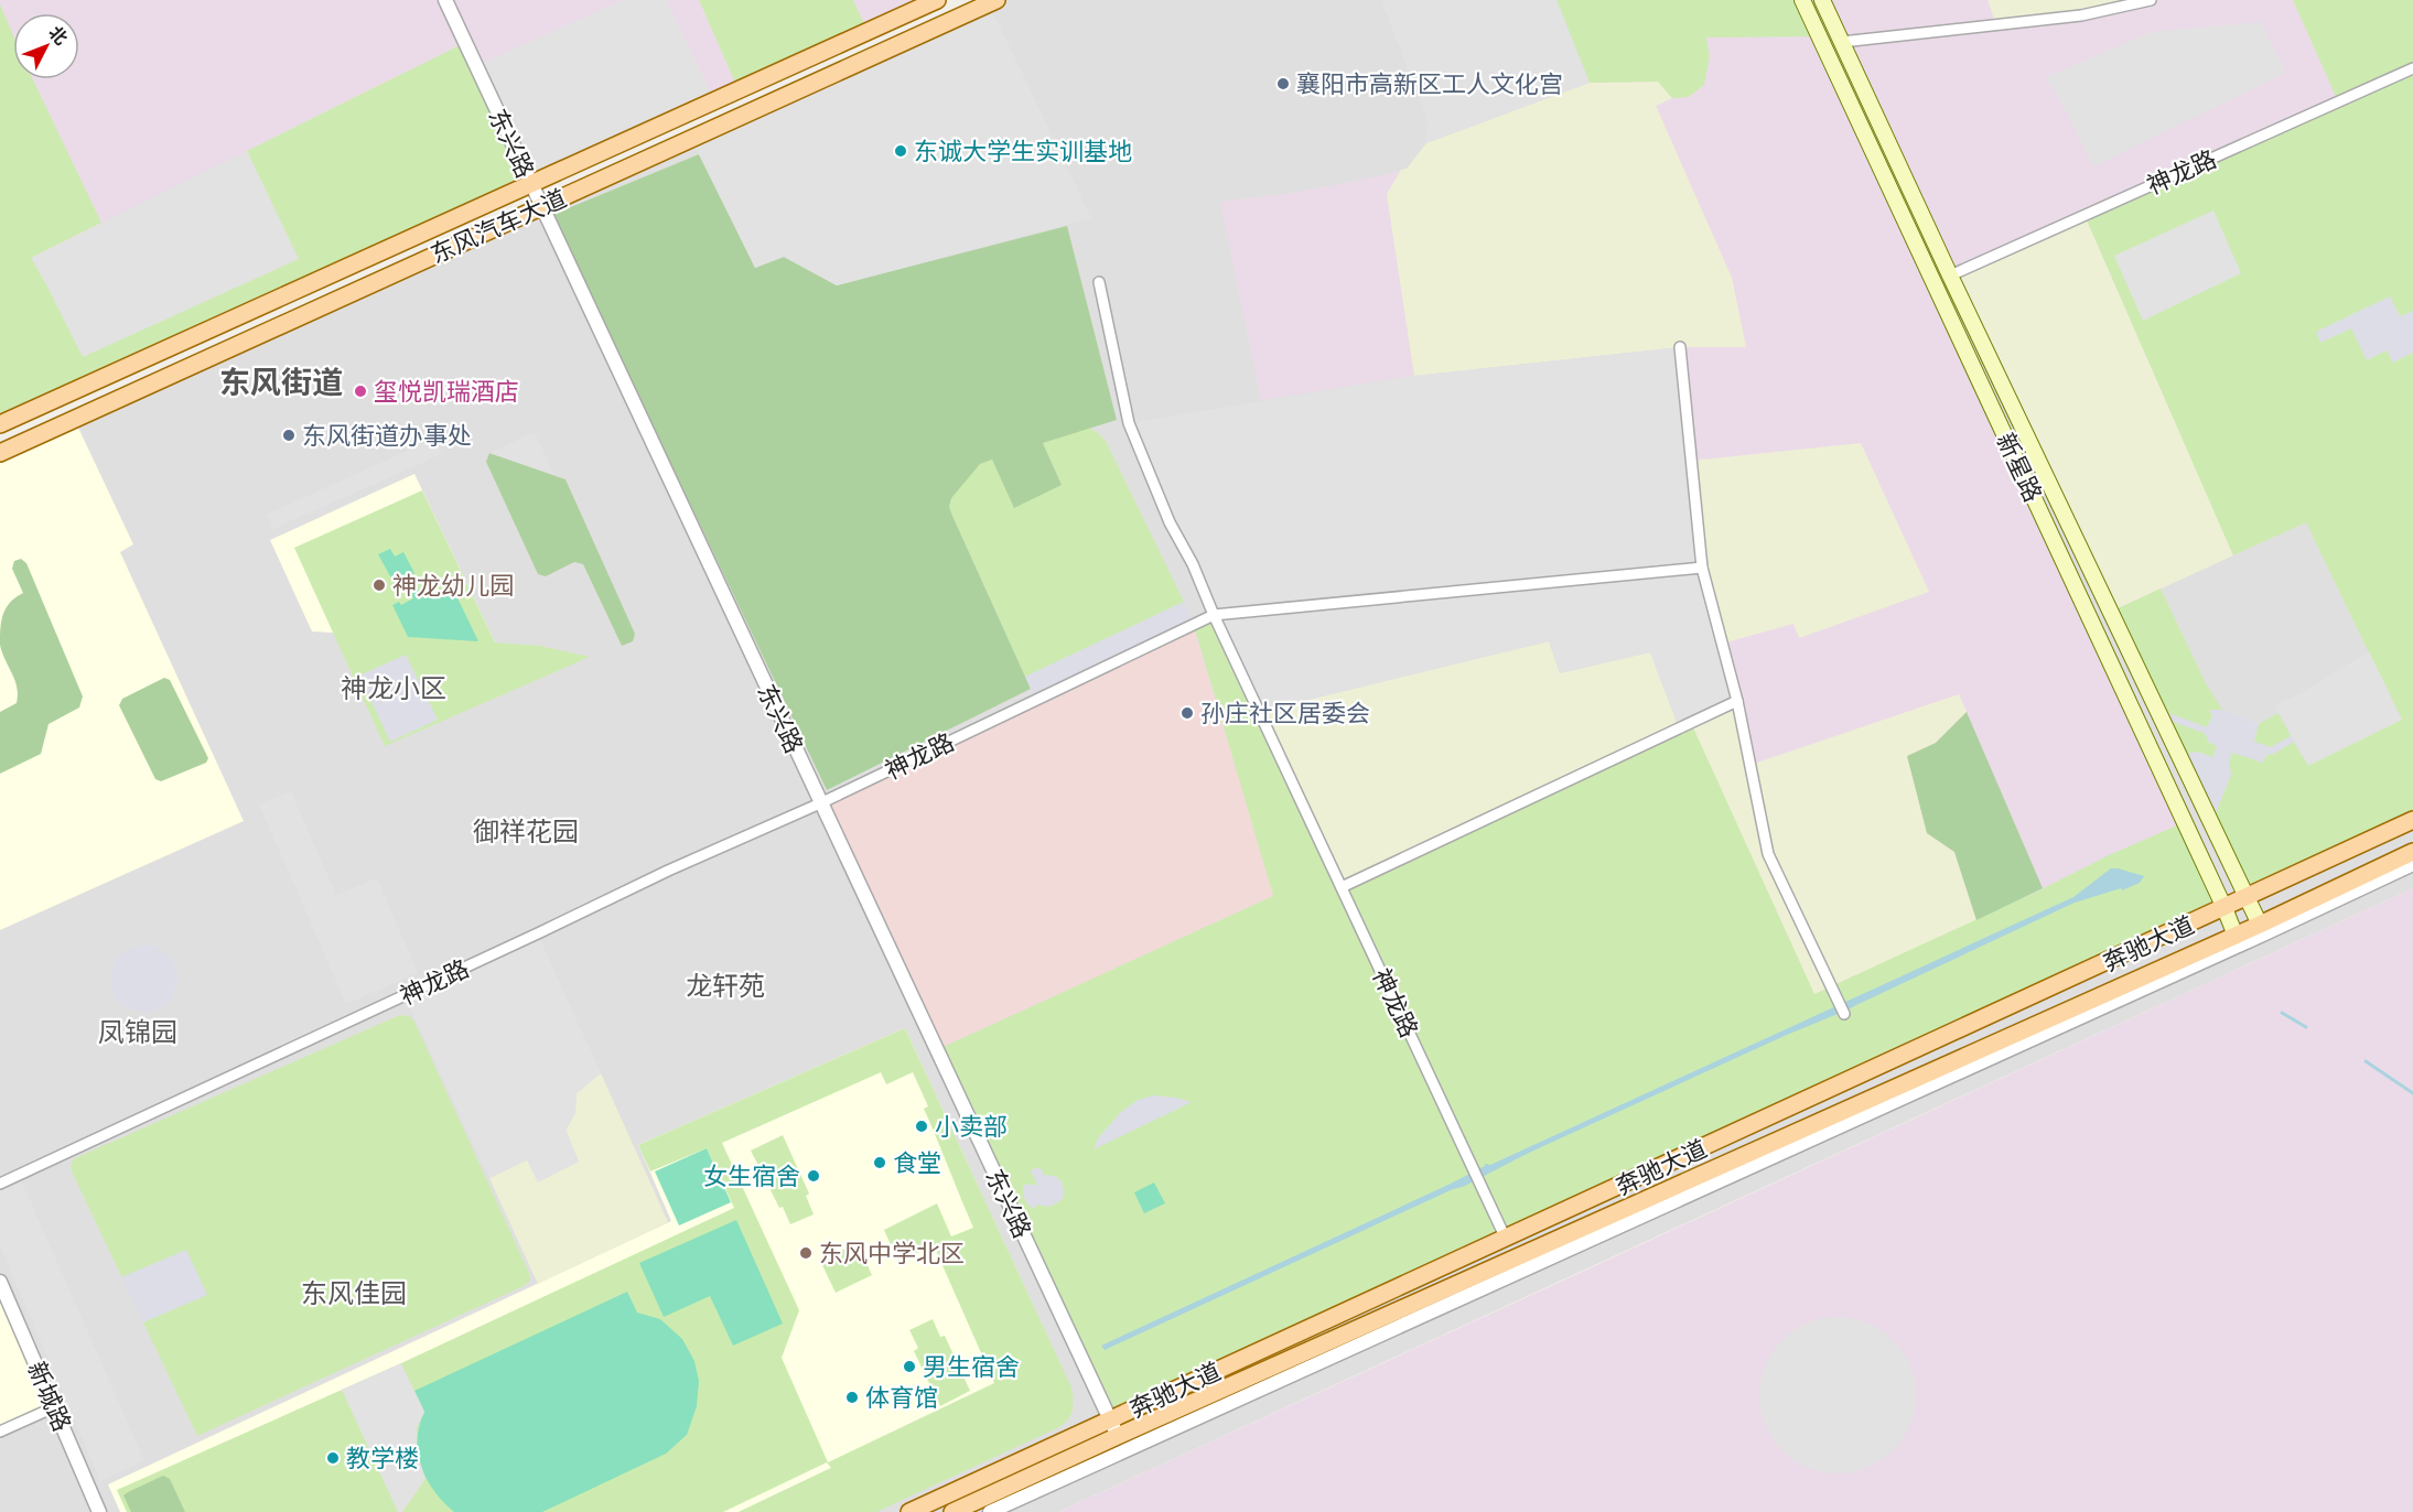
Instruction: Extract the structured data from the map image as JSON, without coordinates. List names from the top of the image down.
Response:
{
  "streets": {
    "main road": ["东风汽车大道", "新星路", "奔驰大道"],
    "street": ["东兴路", "神龙路", "新城路"]
  },
  "crossings": [
    ["东兴路", "神龙路"],
    ["东兴路", "东风汽车大道"],
    ["东兴路", "奔驰大道"],
    ["神龙路", "新星路"],
    ["神龙路", "奔驰大道"],
    ["新星路", "奔驰大道"]
  ],
  "districts": [
    "东风街道",
    "神龙小区",
    "御祥花园",
    "龙轩苑",
    "凤锦园",
    "东风佳园"
  ],
  "places": [
    "襄阳市高新区工人文化宫",
    "东诚大学生实训基地",
    "玺悦凯瑞酒店",
    "东风街道办事处",
    "神龙幼儿园",
    "孙庄社区居委会",
    "小卖部",
    "食堂",
    "女生宿舍",
    "东风中学北区",
    "男生宿舍",
    "体育馆",
    "教学楼"
  ],
  "north": "top right"
}
